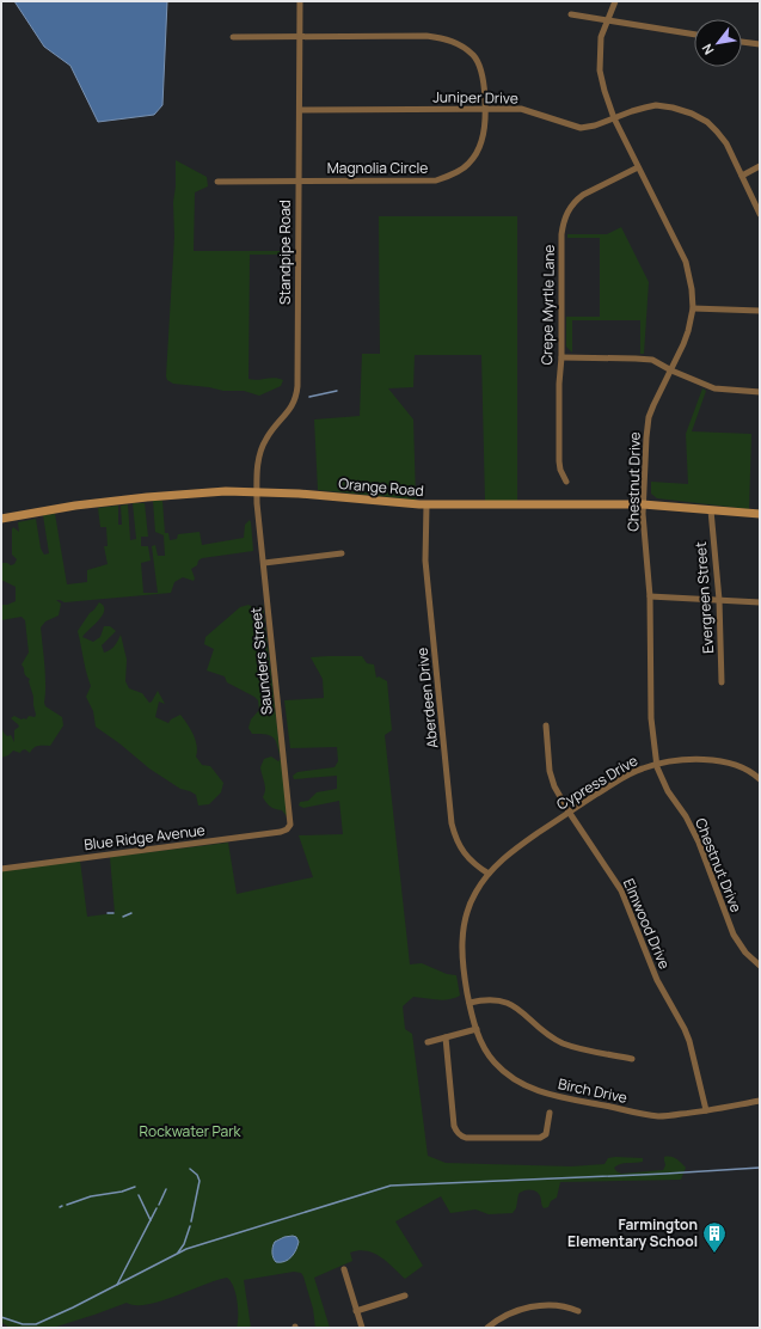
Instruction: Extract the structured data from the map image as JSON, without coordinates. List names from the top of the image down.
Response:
{
  "streets": {
    "main road": ["Orange Road"],
    "street": [
      "Juniper Drive",
      "Magnolia Circle",
      "Standpipe Road",
      "Crepe Myrtle Lane",
      "Chestnut Drive",
      "Evergreen Street",
      "Saunders Street",
      "Aberdeen Drive",
      "Cypress Drive",
      "Blue Ridge Avenue",
      "Elmwood Drive",
      "Birch Drive"
    ]
  },
  "crossings": [
    ["Juniper Drive", "Magnolia Circle"],
    ["Juniper Drive", "Standpipe Road"],
    ["Juniper Drive", "Chestnut Drive"],
    ["Magnolia Circle", "Standpipe Road"],
    ["Standpipe Road", "Orange Road"],
    ["Standpipe Road", "Saunders Street"],
    ["Crepe Myrtle Lane", "Chestnut Drive"],
    ["Chestnut Drive", "Orange Road"],
    ["Chestnut Drive", "Cypress Drive"],
    ["Orange Road", "Evergreen Street"],
    ["Orange Road", "Saunders Street"],
    ["Orange Road", "Aberdeen Drive"],
    ["Saunders Street", "Blue Ridge Avenue"],
    ["Aberdeen Drive", "Cypress Drive"],
    ["Aberdeen Drive", "Birch Drive"],
    ["Cypress Drive", "Elmwood Drive"],
    ["Cypress Drive", "Birch Drive"],
    ["Elmwood Drive", "Birch Drive"]
  ],
  "parks": ["Rockwater Park"],
  "places": {
    "building": ["Farmington Elementary School"]
  },
  "north": "bottom left"
}
